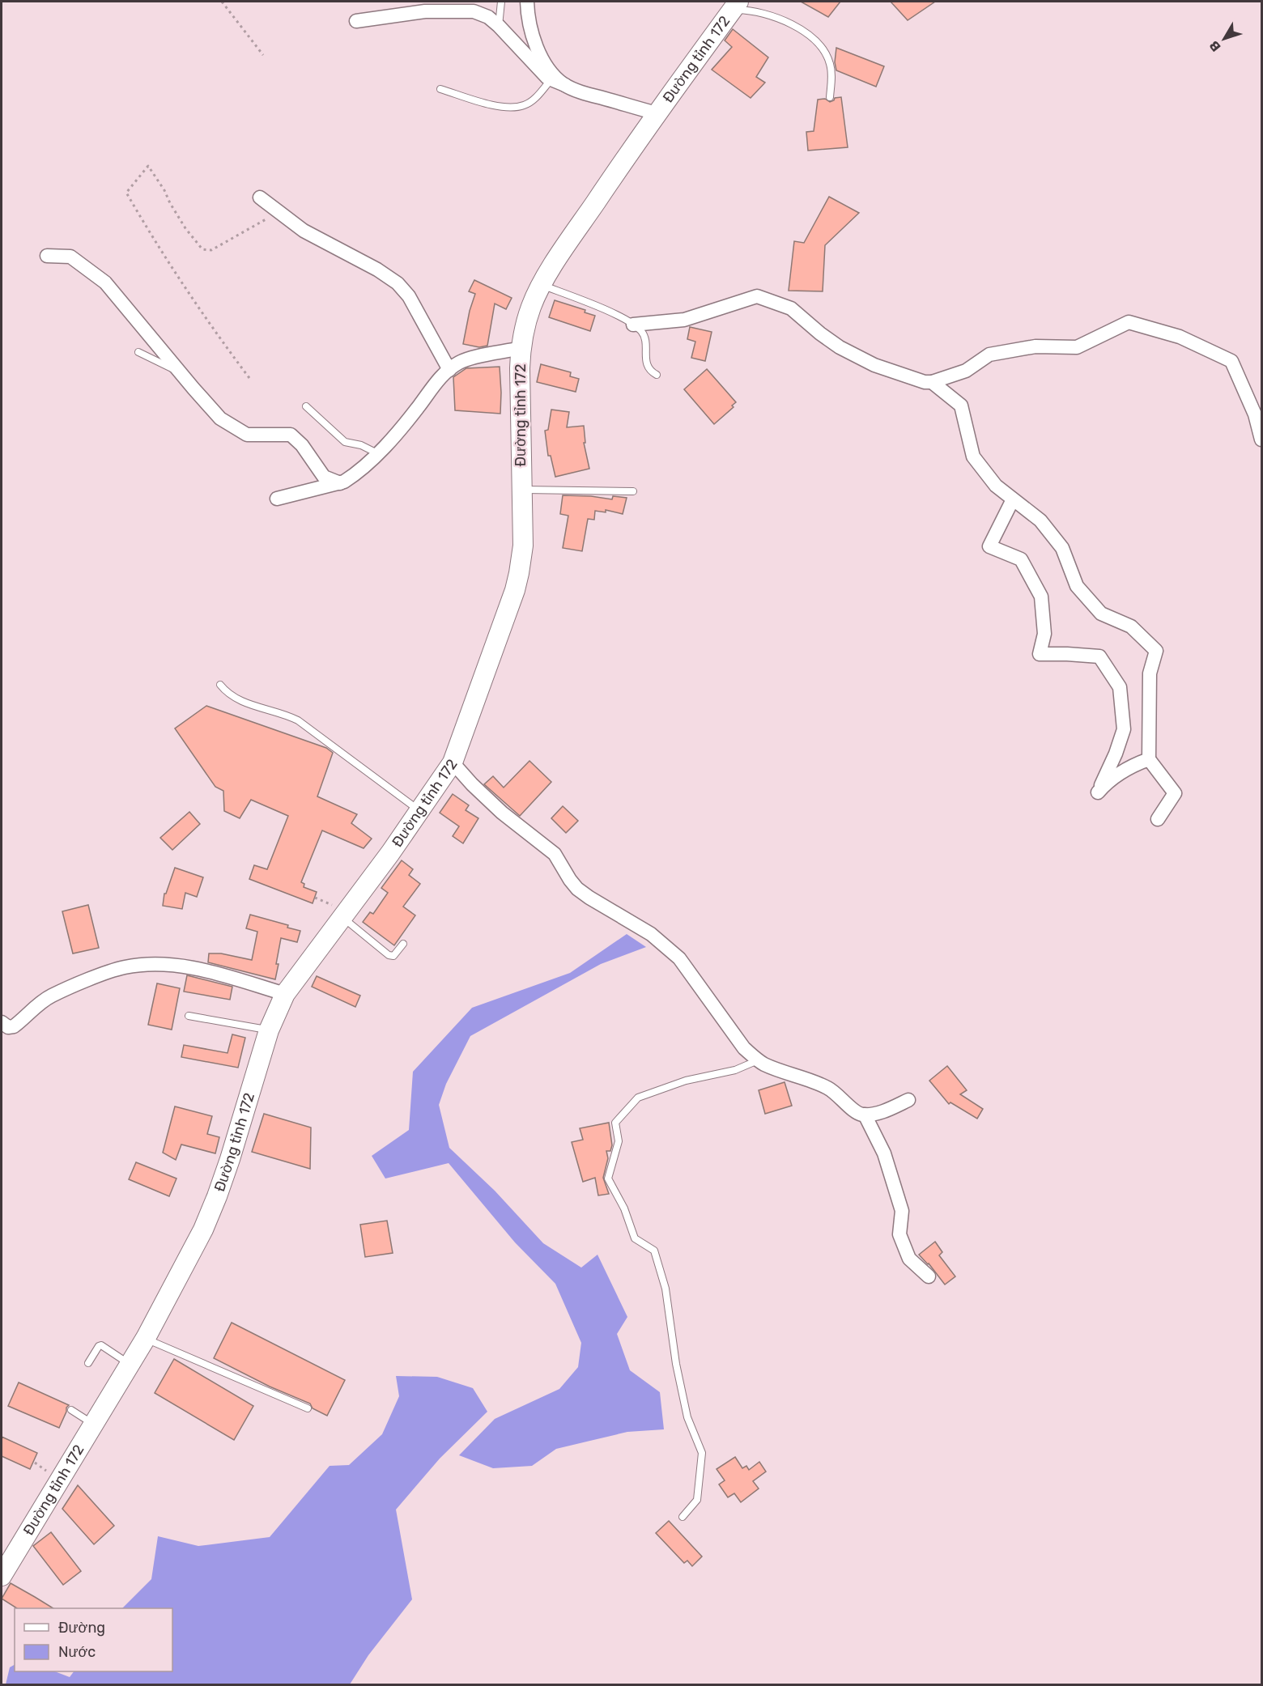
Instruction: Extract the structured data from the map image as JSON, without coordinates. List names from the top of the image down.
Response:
{
  "streets": {
    "main road": ["Đường tỉnh 172"]
  },
  "legend": ["Đường", "Nước"],
  "north": "bottom left"
}
